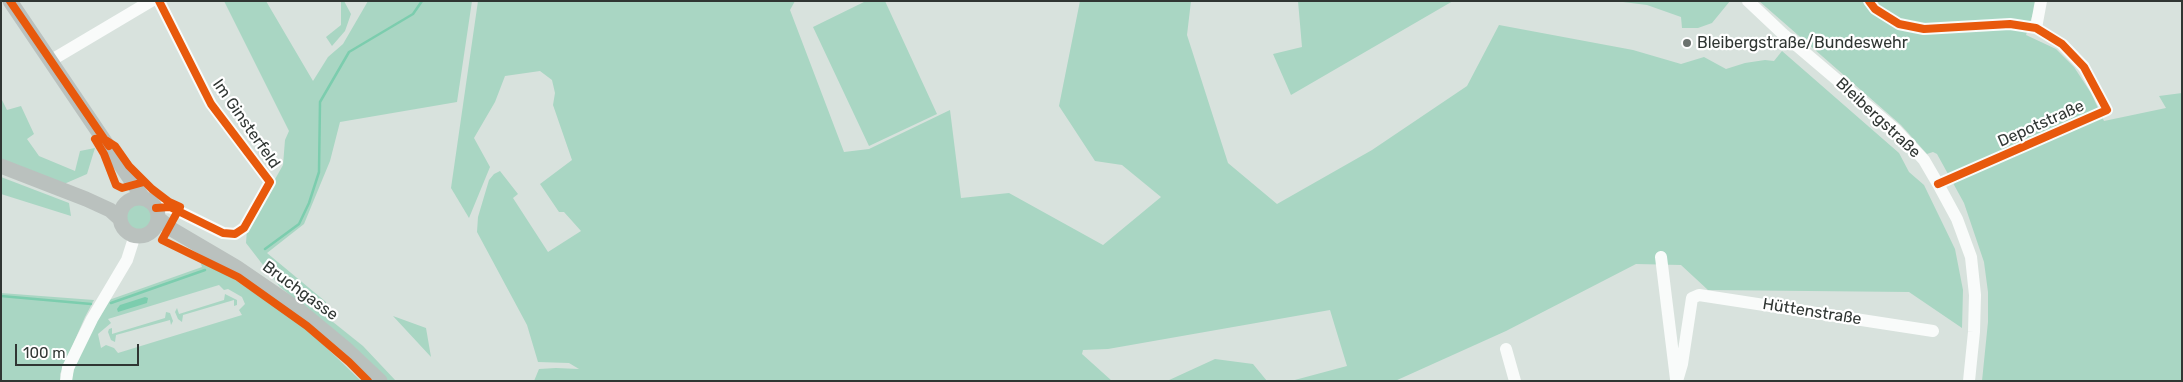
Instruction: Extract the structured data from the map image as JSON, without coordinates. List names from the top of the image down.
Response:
{
  "streets": {
    "main road": ["Bruchgasse"],
    "street": [
      "Bleibergstraße",
      "Im Ginsterfeld",
      "Depotstraße",
      "Hüttenstraße"
    ]
  },
  "crossings": [
    ["Bleibergstraße", "Depotstraße"],
    ["Im Ginsterfeld", "Bruchgasse"]
  ],
  "places": ["Bleibergstraße/Bundeswehr"],
  "scale_bar": "100 m"
}
